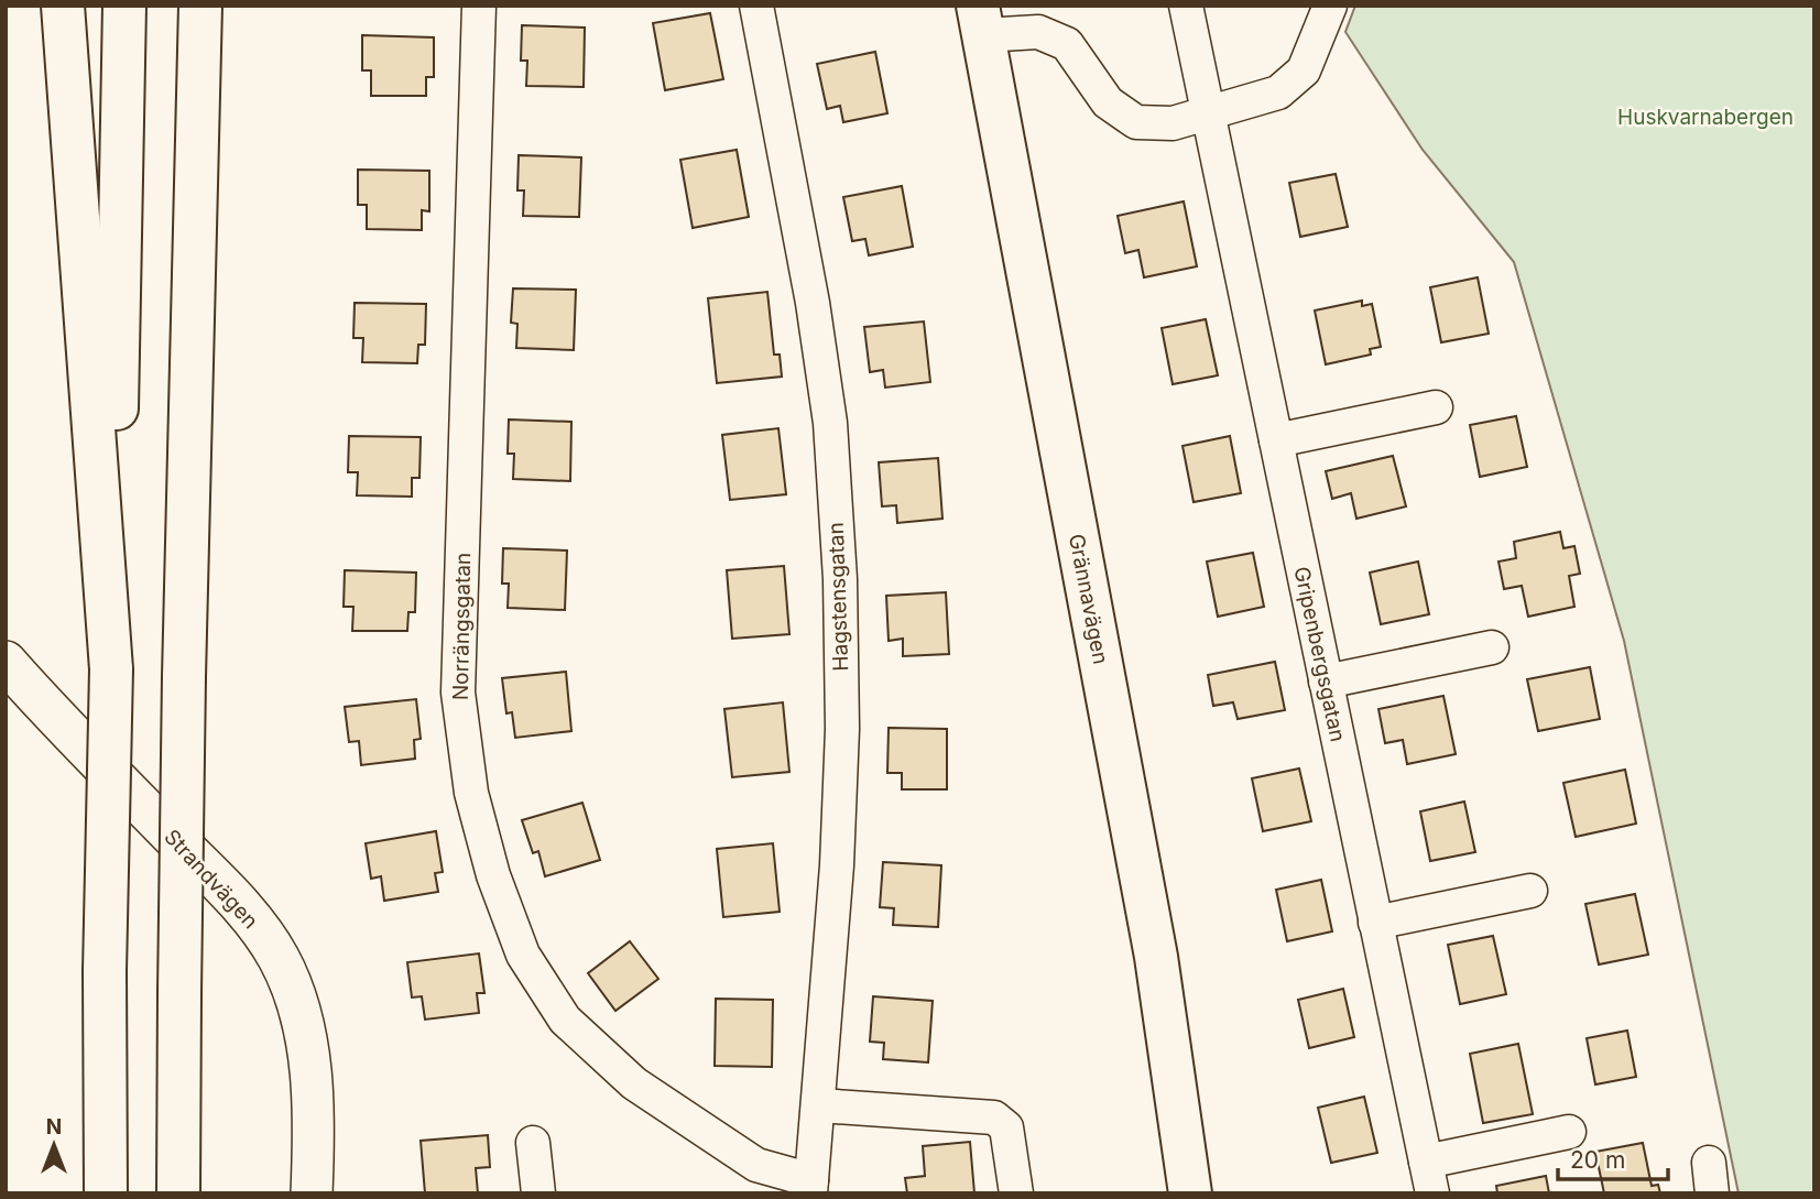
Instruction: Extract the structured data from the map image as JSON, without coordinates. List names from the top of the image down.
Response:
{
  "streets": {
    "main road": ["Grännavägen"],
    "street": [
      "Hagstensgatan",
      "Norrängsgatan",
      "Gripenbergsgatan",
      "Strandvägen"
    ]
  },
  "crossings": [
    ["Hagstensgatan", "Norrängsgatan"]
  ],
  "parks": ["Huskvarnabergen"],
  "scale_bar": "20 m",
  "north": "top"
}
